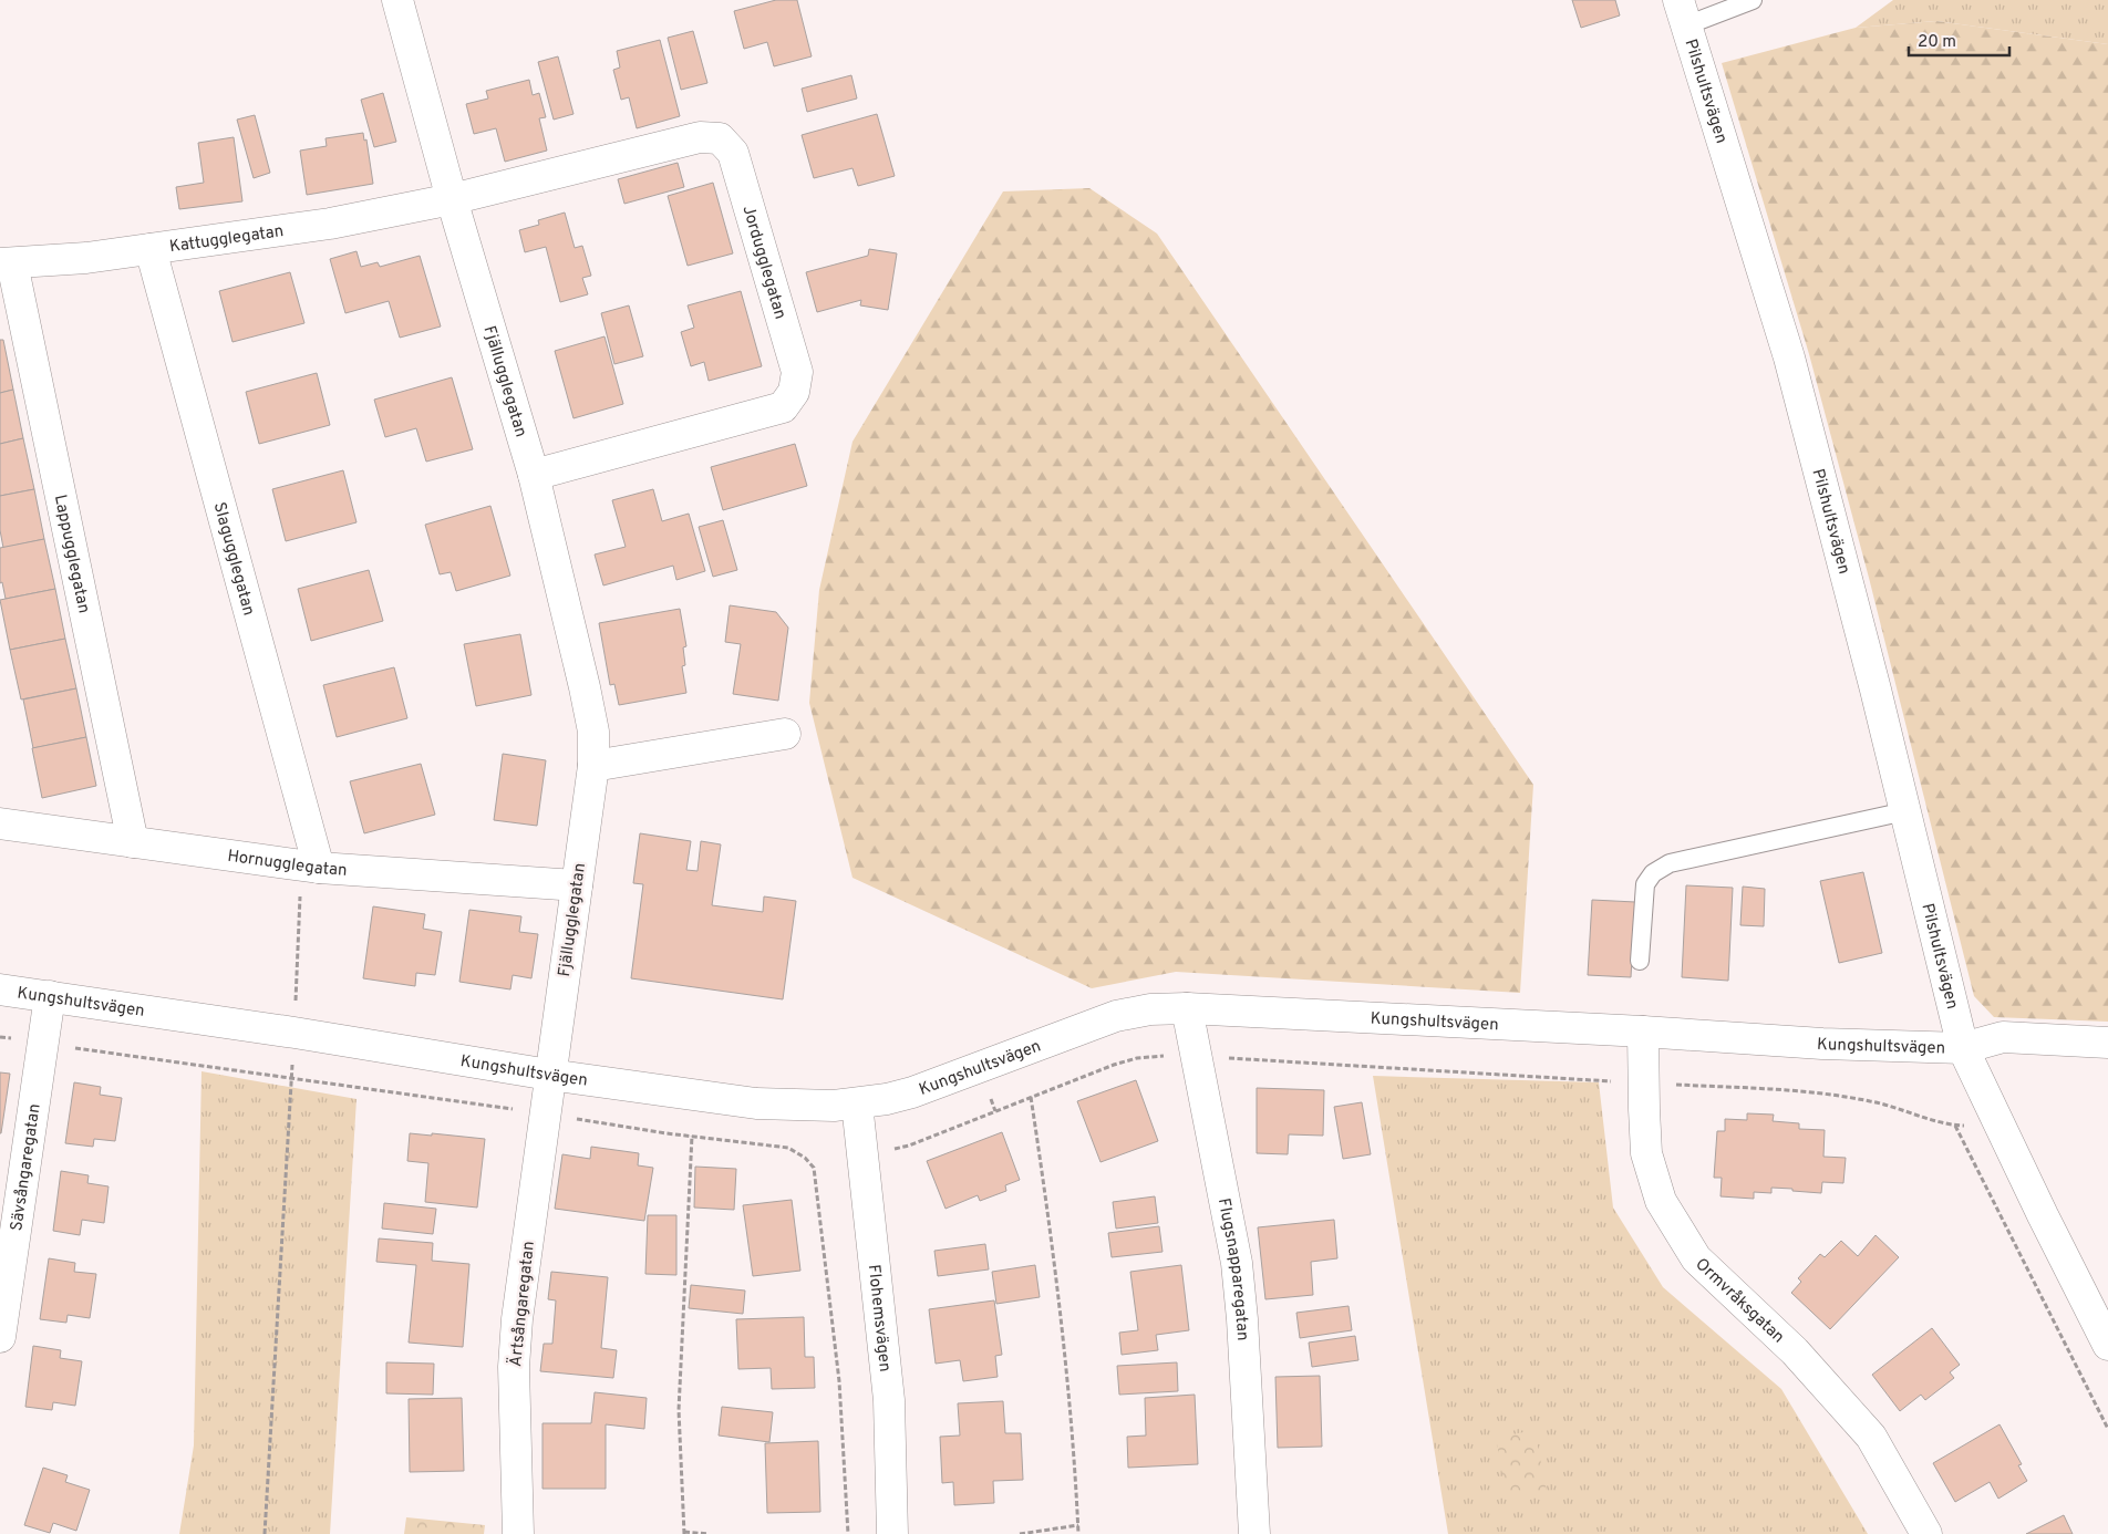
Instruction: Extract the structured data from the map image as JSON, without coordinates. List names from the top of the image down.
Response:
{
  "streets": {
    "street": [
      "Pilshultsvägen",
      "Kattugglegatan",
      "Jordugglegatan",
      "Fjällugglegatan",
      "Lappugglegatan",
      "Slagugglegatan",
      "Hornugglegatan",
      "Kungshultsvägen",
      "Sävsångaregatan",
      "Flugsnapparegatan",
      "Ormvråksgatan",
      "Ärtsångaregatan",
      "Flohemsvägen"
    ]
  },
  "crossings": [
    ["Pilshultsvägen", "Kungshultsvägen"],
    ["Kattugglegatan", "Jordugglegatan"],
    ["Kattugglegatan", "Fjällugglegatan"],
    ["Kattugglegatan", "Lappugglegatan"],
    ["Kattugglegatan", "Slagugglegatan"],
    ["Jordugglegatan", "Fjällugglegatan"],
    ["Fjällugglegatan", "Hornugglegatan"],
    ["Fjällugglegatan", "Kungshultsvägen"],
    ["Fjällugglegatan", "Ärtsångaregatan"],
    ["Lappugglegatan", "Hornugglegatan"],
    ["Slagugglegatan", "Hornugglegatan"],
    ["Kungshultsvägen", "Sävsångaregatan"],
    ["Kungshultsvägen", "Flugsnapparegatan"],
    ["Kungshultsvägen", "Ormvråksgatan"],
    ["Kungshultsvägen", "Ärtsångaregatan"],
    ["Kungshultsvägen", "Flohemsvägen"]
  ],
  "scale_bar": "20 m"
}
